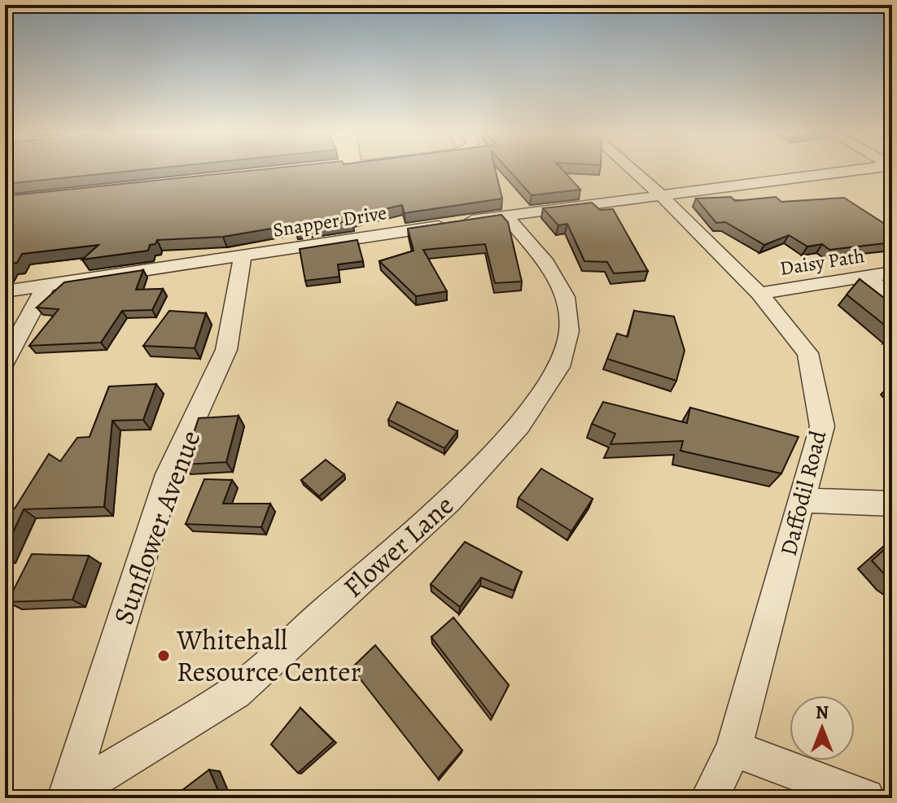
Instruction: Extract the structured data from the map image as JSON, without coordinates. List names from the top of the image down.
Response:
{
  "streets": {
    "street": [
      "Snapper Drive",
      "Daisy Path",
      "Daffodil Road",
      "Sunflower Avenue",
      "Flower Lane"
    ]
  },
  "crossings": [
    ["Snapper Drive", "Daffodil Road"],
    ["Snapper Drive", "Sunflower Avenue"],
    ["Snapper Drive", "Flower Lane"],
    ["Daisy Path", "Daffodil Road"],
    ["Sunflower Avenue", "Flower Lane"]
  ],
  "places": ["Whitehall Resource Center"],
  "north": "top"
}
